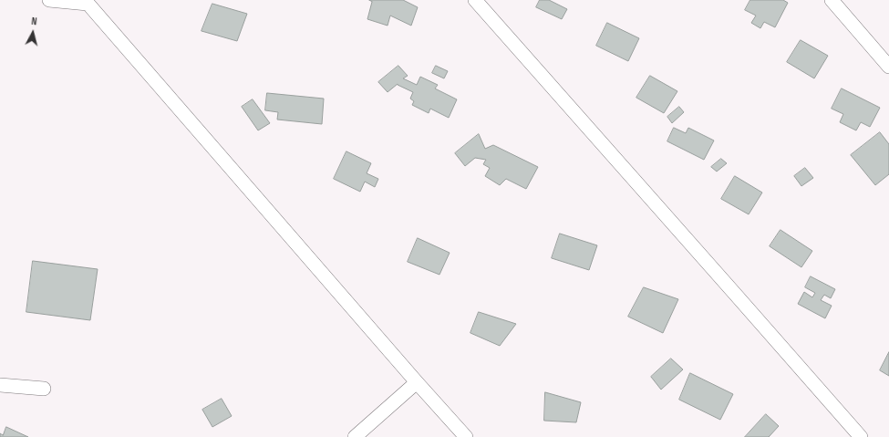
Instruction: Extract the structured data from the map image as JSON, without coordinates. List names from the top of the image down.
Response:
{
  "north": "top"
}
